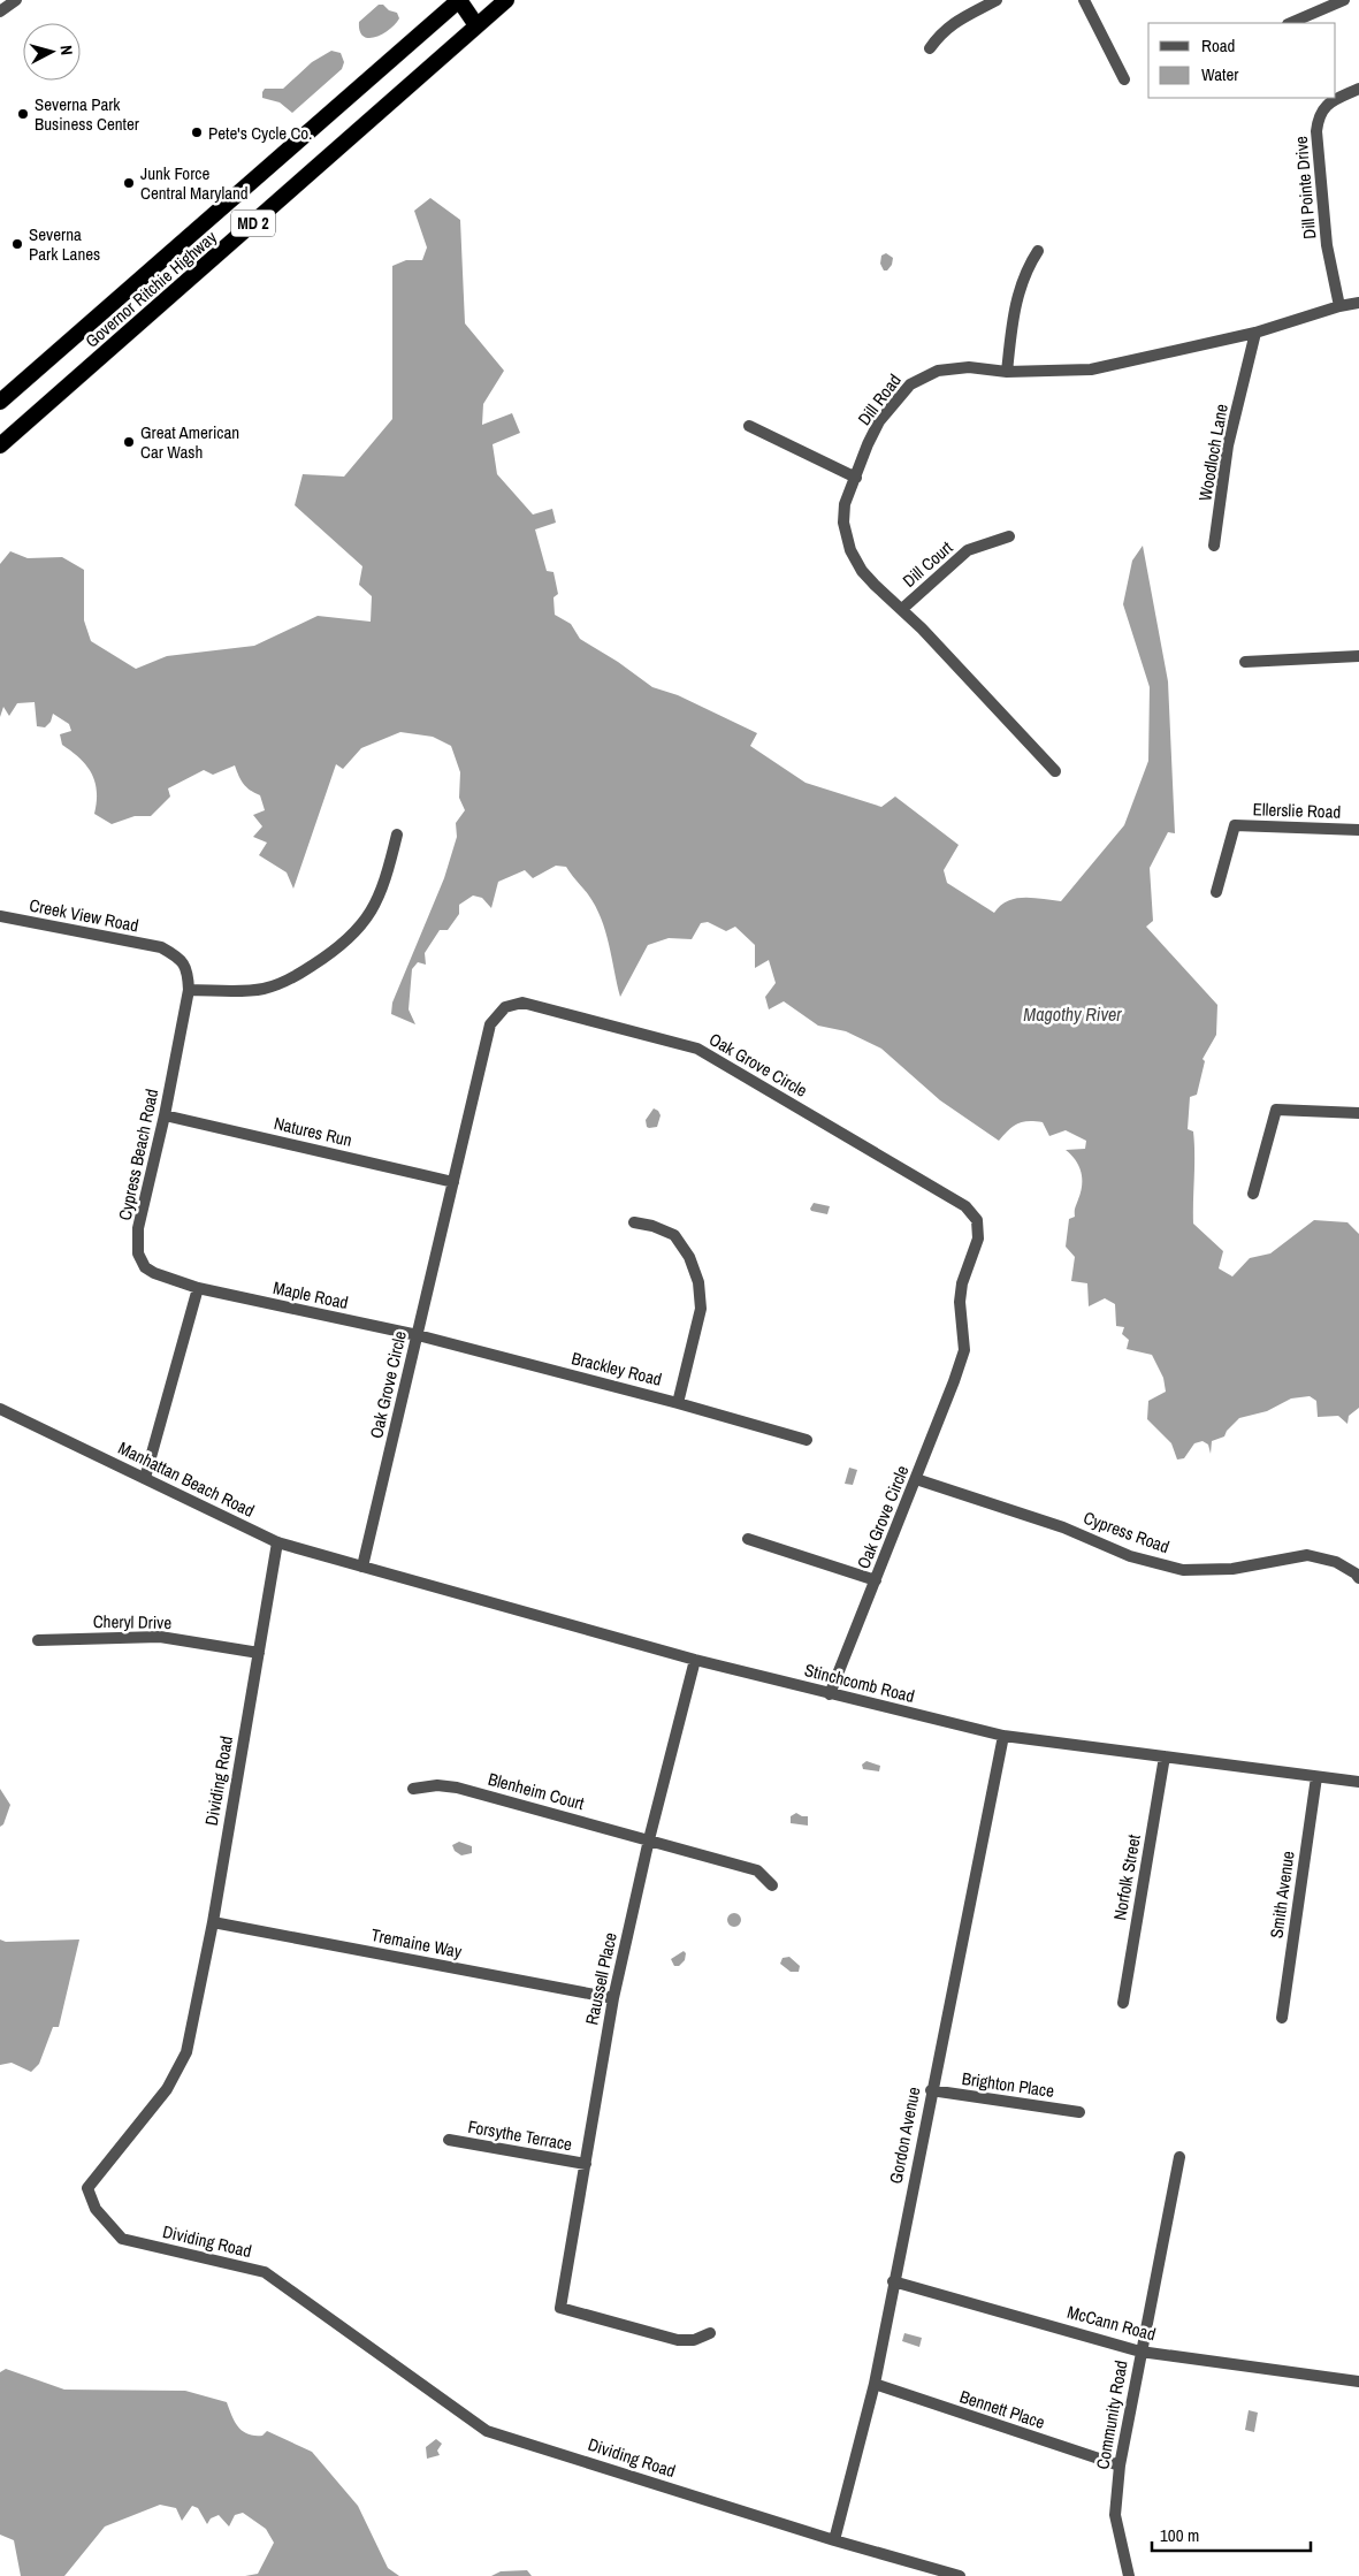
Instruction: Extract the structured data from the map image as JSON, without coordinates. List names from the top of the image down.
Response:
{
  "streets": {
    "highway": ["MD 2", "Governor Ritchie Highway"],
    "street": [
      "Dill Pointe Drive",
      "Dill Road",
      "Woodloch Lane",
      "Dill Court",
      "Ellerslie Road",
      "Creek View Road",
      "Oak Grove Circle",
      "Natures Run",
      "Cypress Beach Road",
      "Maple Road",
      "Brackley Road",
      "Manhattan Beach Road",
      "Cypress Road",
      "Cheryl Drive",
      "Stinchcomb Road",
      "Dividing Road",
      "Blenheim Court",
      "Norfolk Street",
      "Smith Avenue",
      "Tremaine Way",
      "Raussell Place",
      "Brighton Place",
      "Forsythe Terrace",
      "Gordon Avenue",
      "McCann Road",
      "Bennett Place",
      "Community Road"
    ]
  },
  "crossings": [
    ["Dill Pointe Drive", "Dill Road"],
    ["Dill Road", "Woodloch Lane"],
    ["Dill Road", "Dill Court"],
    ["Creek View Road", "Cypress Beach Road"],
    ["Oak Grove Circle", "Natures Run"],
    ["Oak Grove Circle", "Maple Road"],
    ["Oak Grove Circle", "Brackley Road"],
    ["Oak Grove Circle", "Manhattan Beach Road"],
    ["Oak Grove Circle", "Cypress Road"],
    ["Oak Grove Circle", "Stinchcomb Road"],
    ["Natures Run", "Cypress Beach Road"],
    ["Cypress Beach Road", "Maple Road"],
    ["Maple Road", "Brackley Road"],
    ["Manhattan Beach Road", "Stinchcomb Road"],
    ["Manhattan Beach Road", "Dividing Road"],
    ["Cheryl Drive", "Dividing Road"],
    ["Stinchcomb Road", "Norfolk Street"],
    ["Stinchcomb Road", "Smith Avenue"],
    ["Stinchcomb Road", "Raussell Place"],
    ["Stinchcomb Road", "Gordon Avenue"],
    ["Dividing Road", "Tremaine Way"],
    ["Dividing Road", "Gordon Avenue"],
    ["Blenheim Court", "Raussell Place"],
    ["Tremaine Way", "Raussell Place"],
    ["Raussell Place", "Forsythe Terrace"],
    ["Brighton Place", "Gordon Avenue"],
    ["Gordon Avenue", "McCann Road"],
    ["Gordon Avenue", "Bennett Place"],
    ["McCann Road", "Community Road"],
    ["Bennett Place", "Community Road"]
  ],
  "water": ["Magothy River"],
  "places": [
    "Severna Park Business Center",
    "Pete's Cycle Co.",
    "Junk Force Central Maryland",
    "Severna Park Lanes",
    "Great American Car Wash"
  ],
  "legend": ["Road", "Water"],
  "scale_bar": "100 m",
  "north": "right"
}
